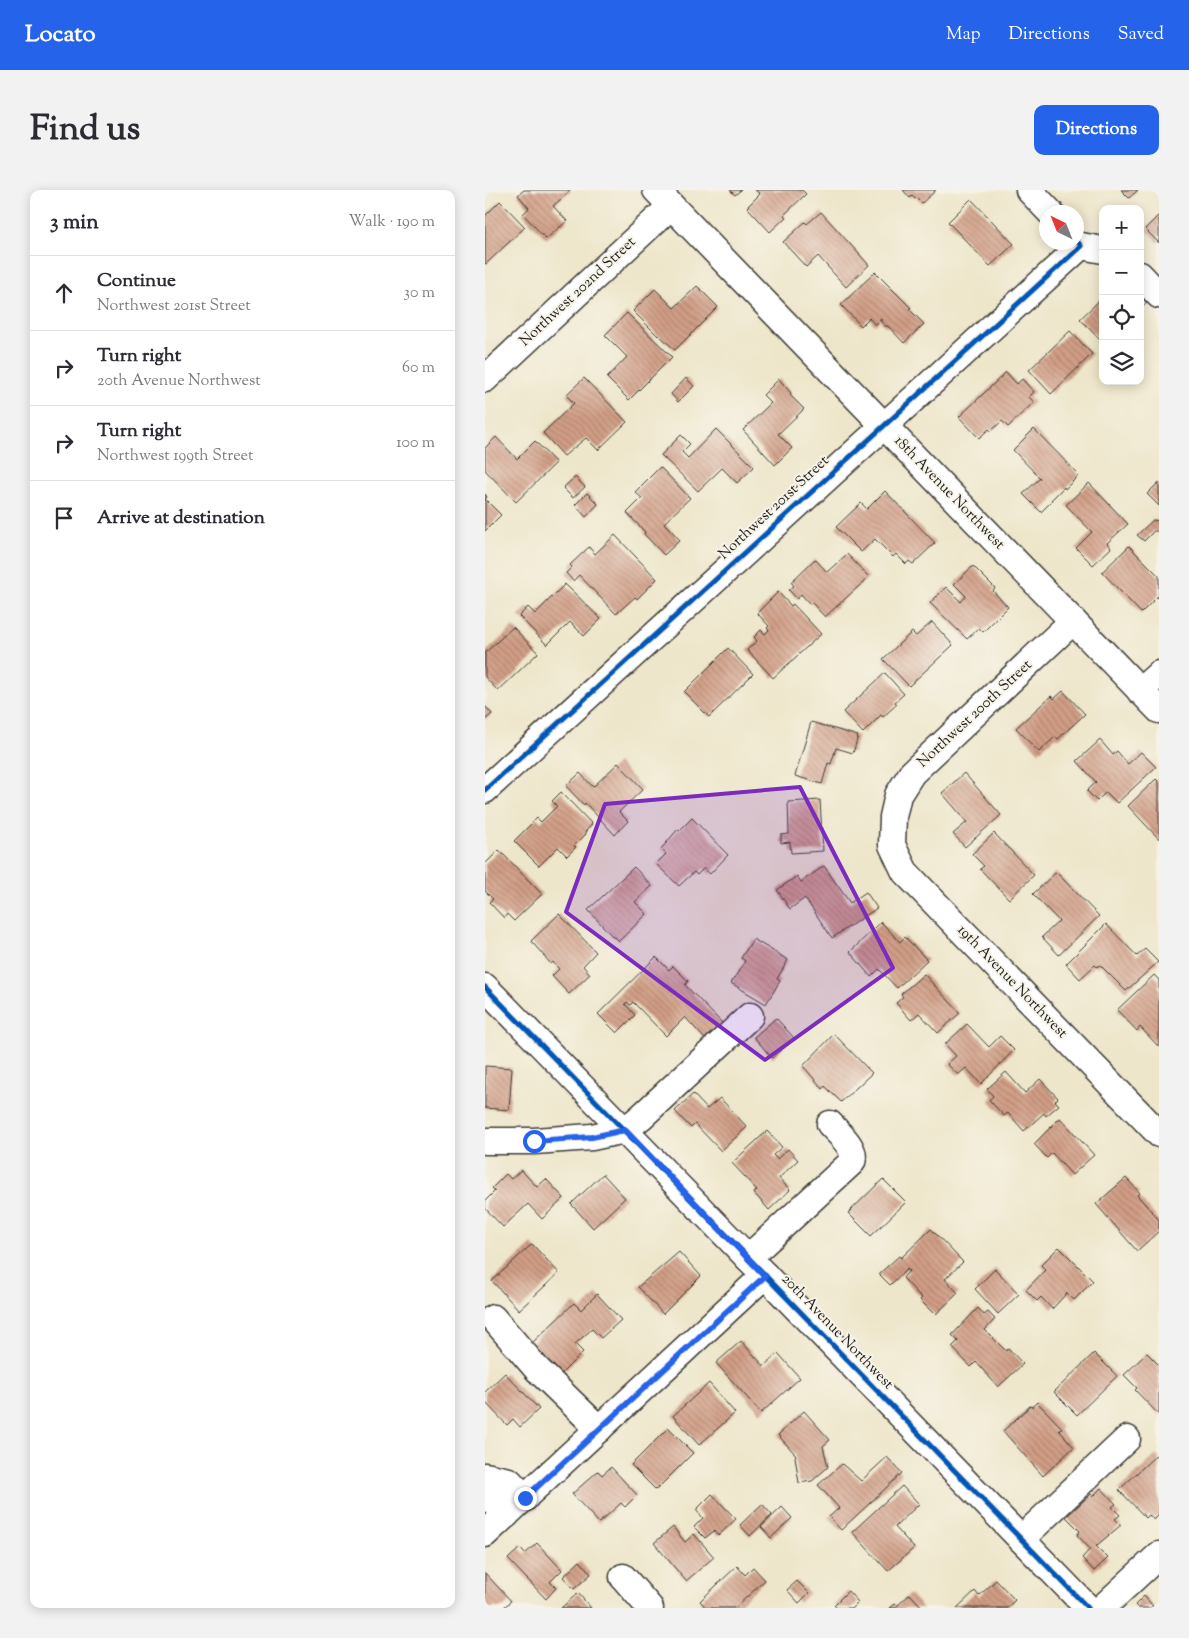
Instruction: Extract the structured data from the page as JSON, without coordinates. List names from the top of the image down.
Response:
{
  "streets": {
    "street": [
      "Northwest 202nd Street",
      "18th Avenue Northwest",
      "Northwest 201st Street",
      "Northwest 200th Street",
      "19th Avenue Northwest",
      "20th Avenue Northwest"
    ]
  },
  "crossings": [
    ["Northwest 202nd Street", "18th Avenue Northwest"],
    ["18th Avenue Northwest", "Northwest 201st Street"],
    ["18th Avenue Northwest", "Northwest 200th Street"],
    ["Northwest 200th Street", "19th Avenue Northwest"]
  ],
  "north": "top left",
  "page": {
    "header": "Locato",
    "nav": ["Map", "Directions", "Saved"],
    "title": "Find us",
    "buttons": "Directions",
    "heading": ["3 min", "Walk · 190 m"],
    "map_buttons": ["+", "−"],
    "list": [
      ["Continue", "Northwest 201st Street", "30 m"],
      ["Turn right", "20th Avenue Northwest", "60 m"],
      ["Turn right", "Northwest 199th Street", "100 m"],
      "Arrive at destination"
    ]
  }
}
